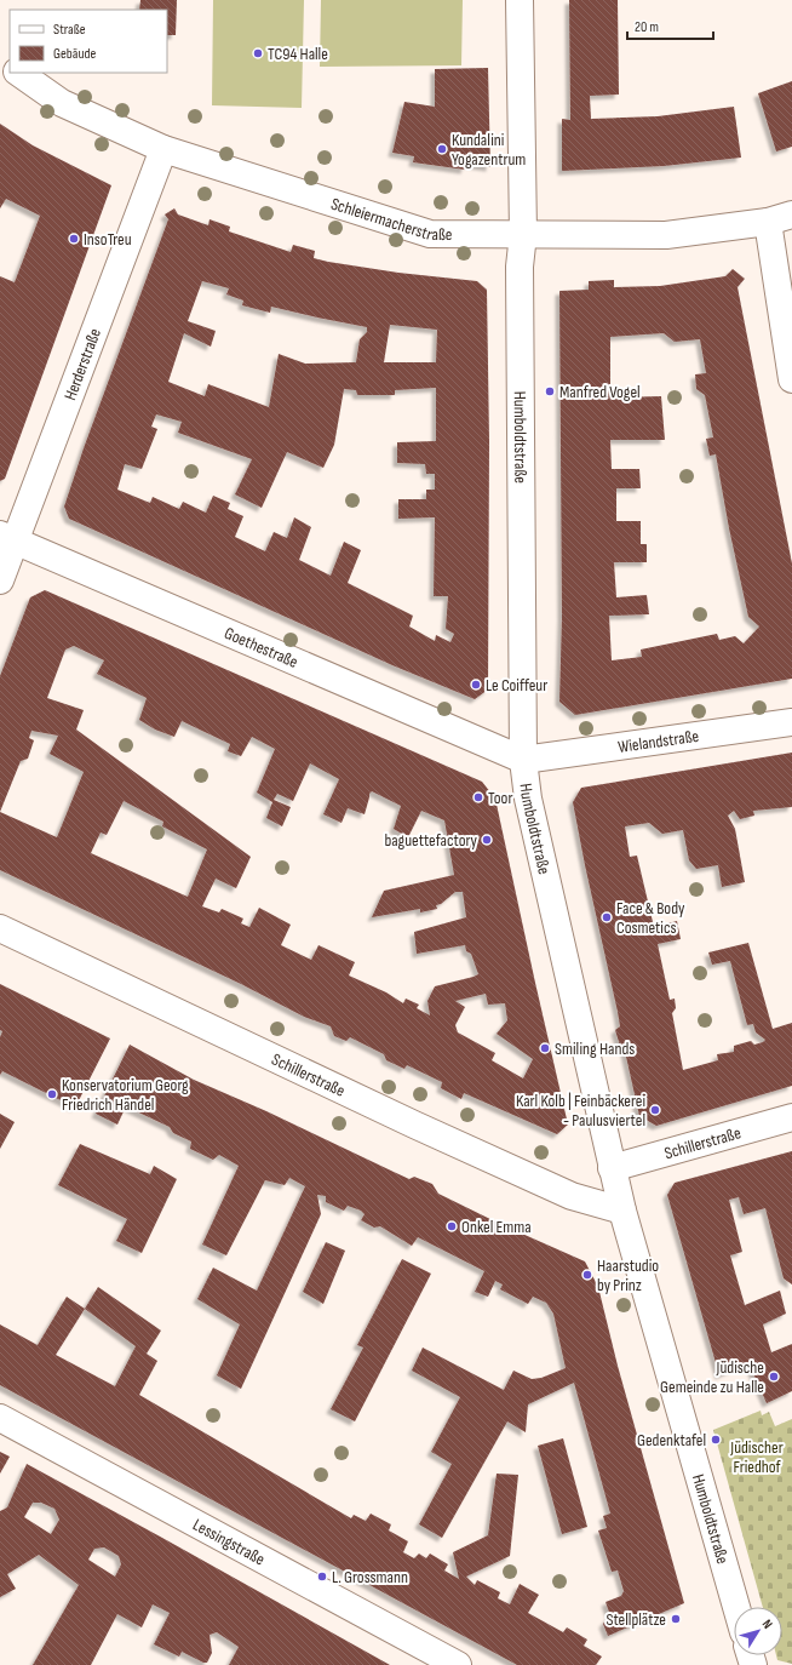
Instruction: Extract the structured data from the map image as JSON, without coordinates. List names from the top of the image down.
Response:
{
  "streets": {
    "street": [
      "Schleiermacherstraße",
      "Herderstraße",
      "Humboldtstraße",
      "Goethestraße",
      "Wielandstraße",
      "Schillerstraße",
      "Lessingstraße"
    ]
  },
  "crossings": [
    ["Schleiermacherstraße", "Herderstraße"],
    ["Schleiermacherstraße", "Humboldtstraße"],
    ["Herderstraße", "Goethestraße"],
    ["Humboldtstraße", "Goethestraße"],
    ["Humboldtstraße", "Wielandstraße"],
    ["Humboldtstraße", "Schillerstraße"],
    ["Goethestraße", "Wielandstraße"]
  ],
  "parks": ["Jüdischer Friedhof"],
  "places": [
    "TC94 Halle",
    "Kundalini Yogazentrum",
    "InsoTreu",
    "Manfred Vogel",
    "Le Coiffeur",
    "Toor",
    "baguettefactory",
    "Face & Body Cosmetics",
    "Smiling Hands",
    "Konservatorium Georg Friedrich Händel",
    "Karl Kolb | Feinbäckerei - Paulusviertel",
    "Onkel Emma",
    "Haarstudio by Prinz",
    "Jüdische Gemeinde zu Halle",
    "Gedenktafel",
    "L. Grossmann",
    "Stellplätze"
  ],
  "legend": ["Straße", "Gebäude"],
  "scale_bar": "20 m",
  "north": "top right"
}
